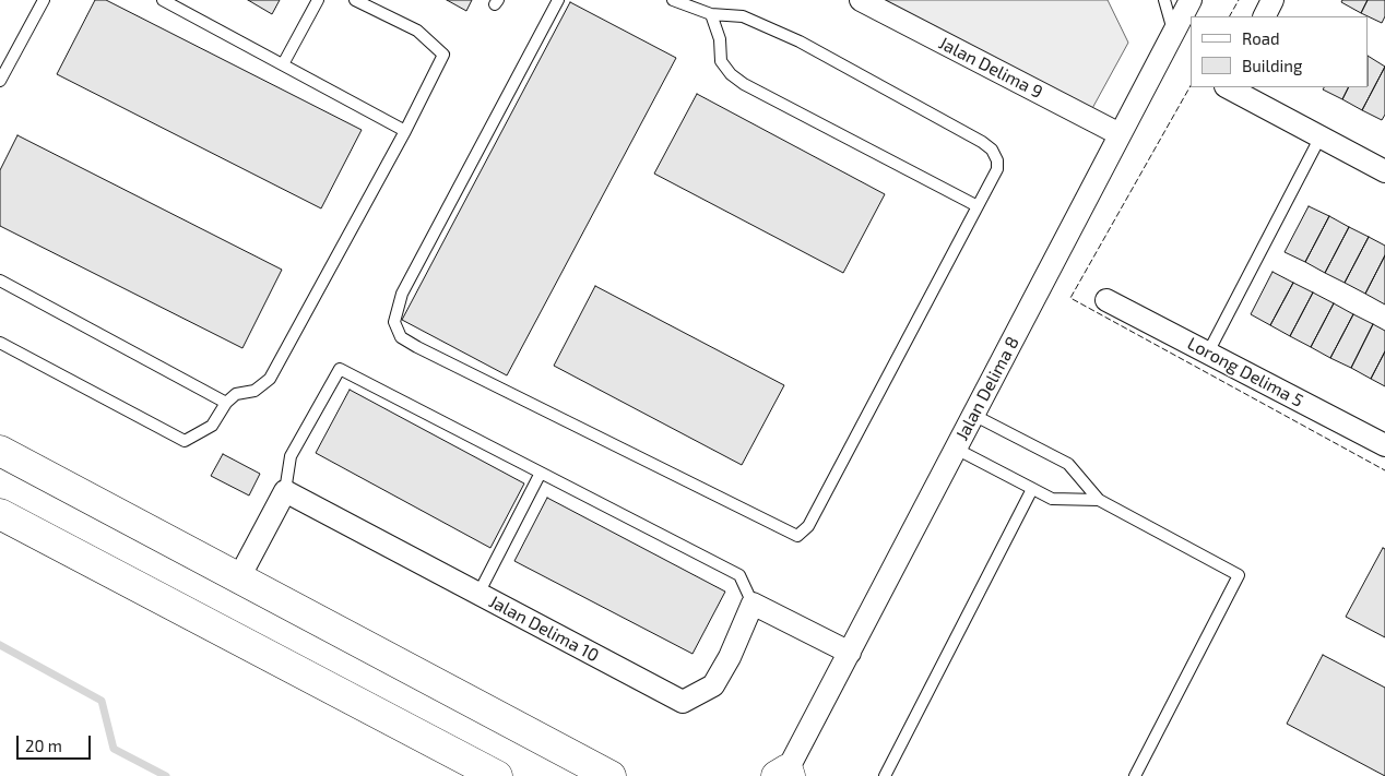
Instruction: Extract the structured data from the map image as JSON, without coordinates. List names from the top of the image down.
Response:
{
  "streets": {
    "street": [
      "Jalan Delima 9",
      "Lorong Delima 5",
      "Jalan Delima 8",
      "Jalan Delima 10"
    ]
  },
  "crossings": [
    ["Jalan Delima 9", "Jalan Delima 8"]
  ],
  "legend": ["Road", "Building"],
  "scale_bar": "20 m"
}
